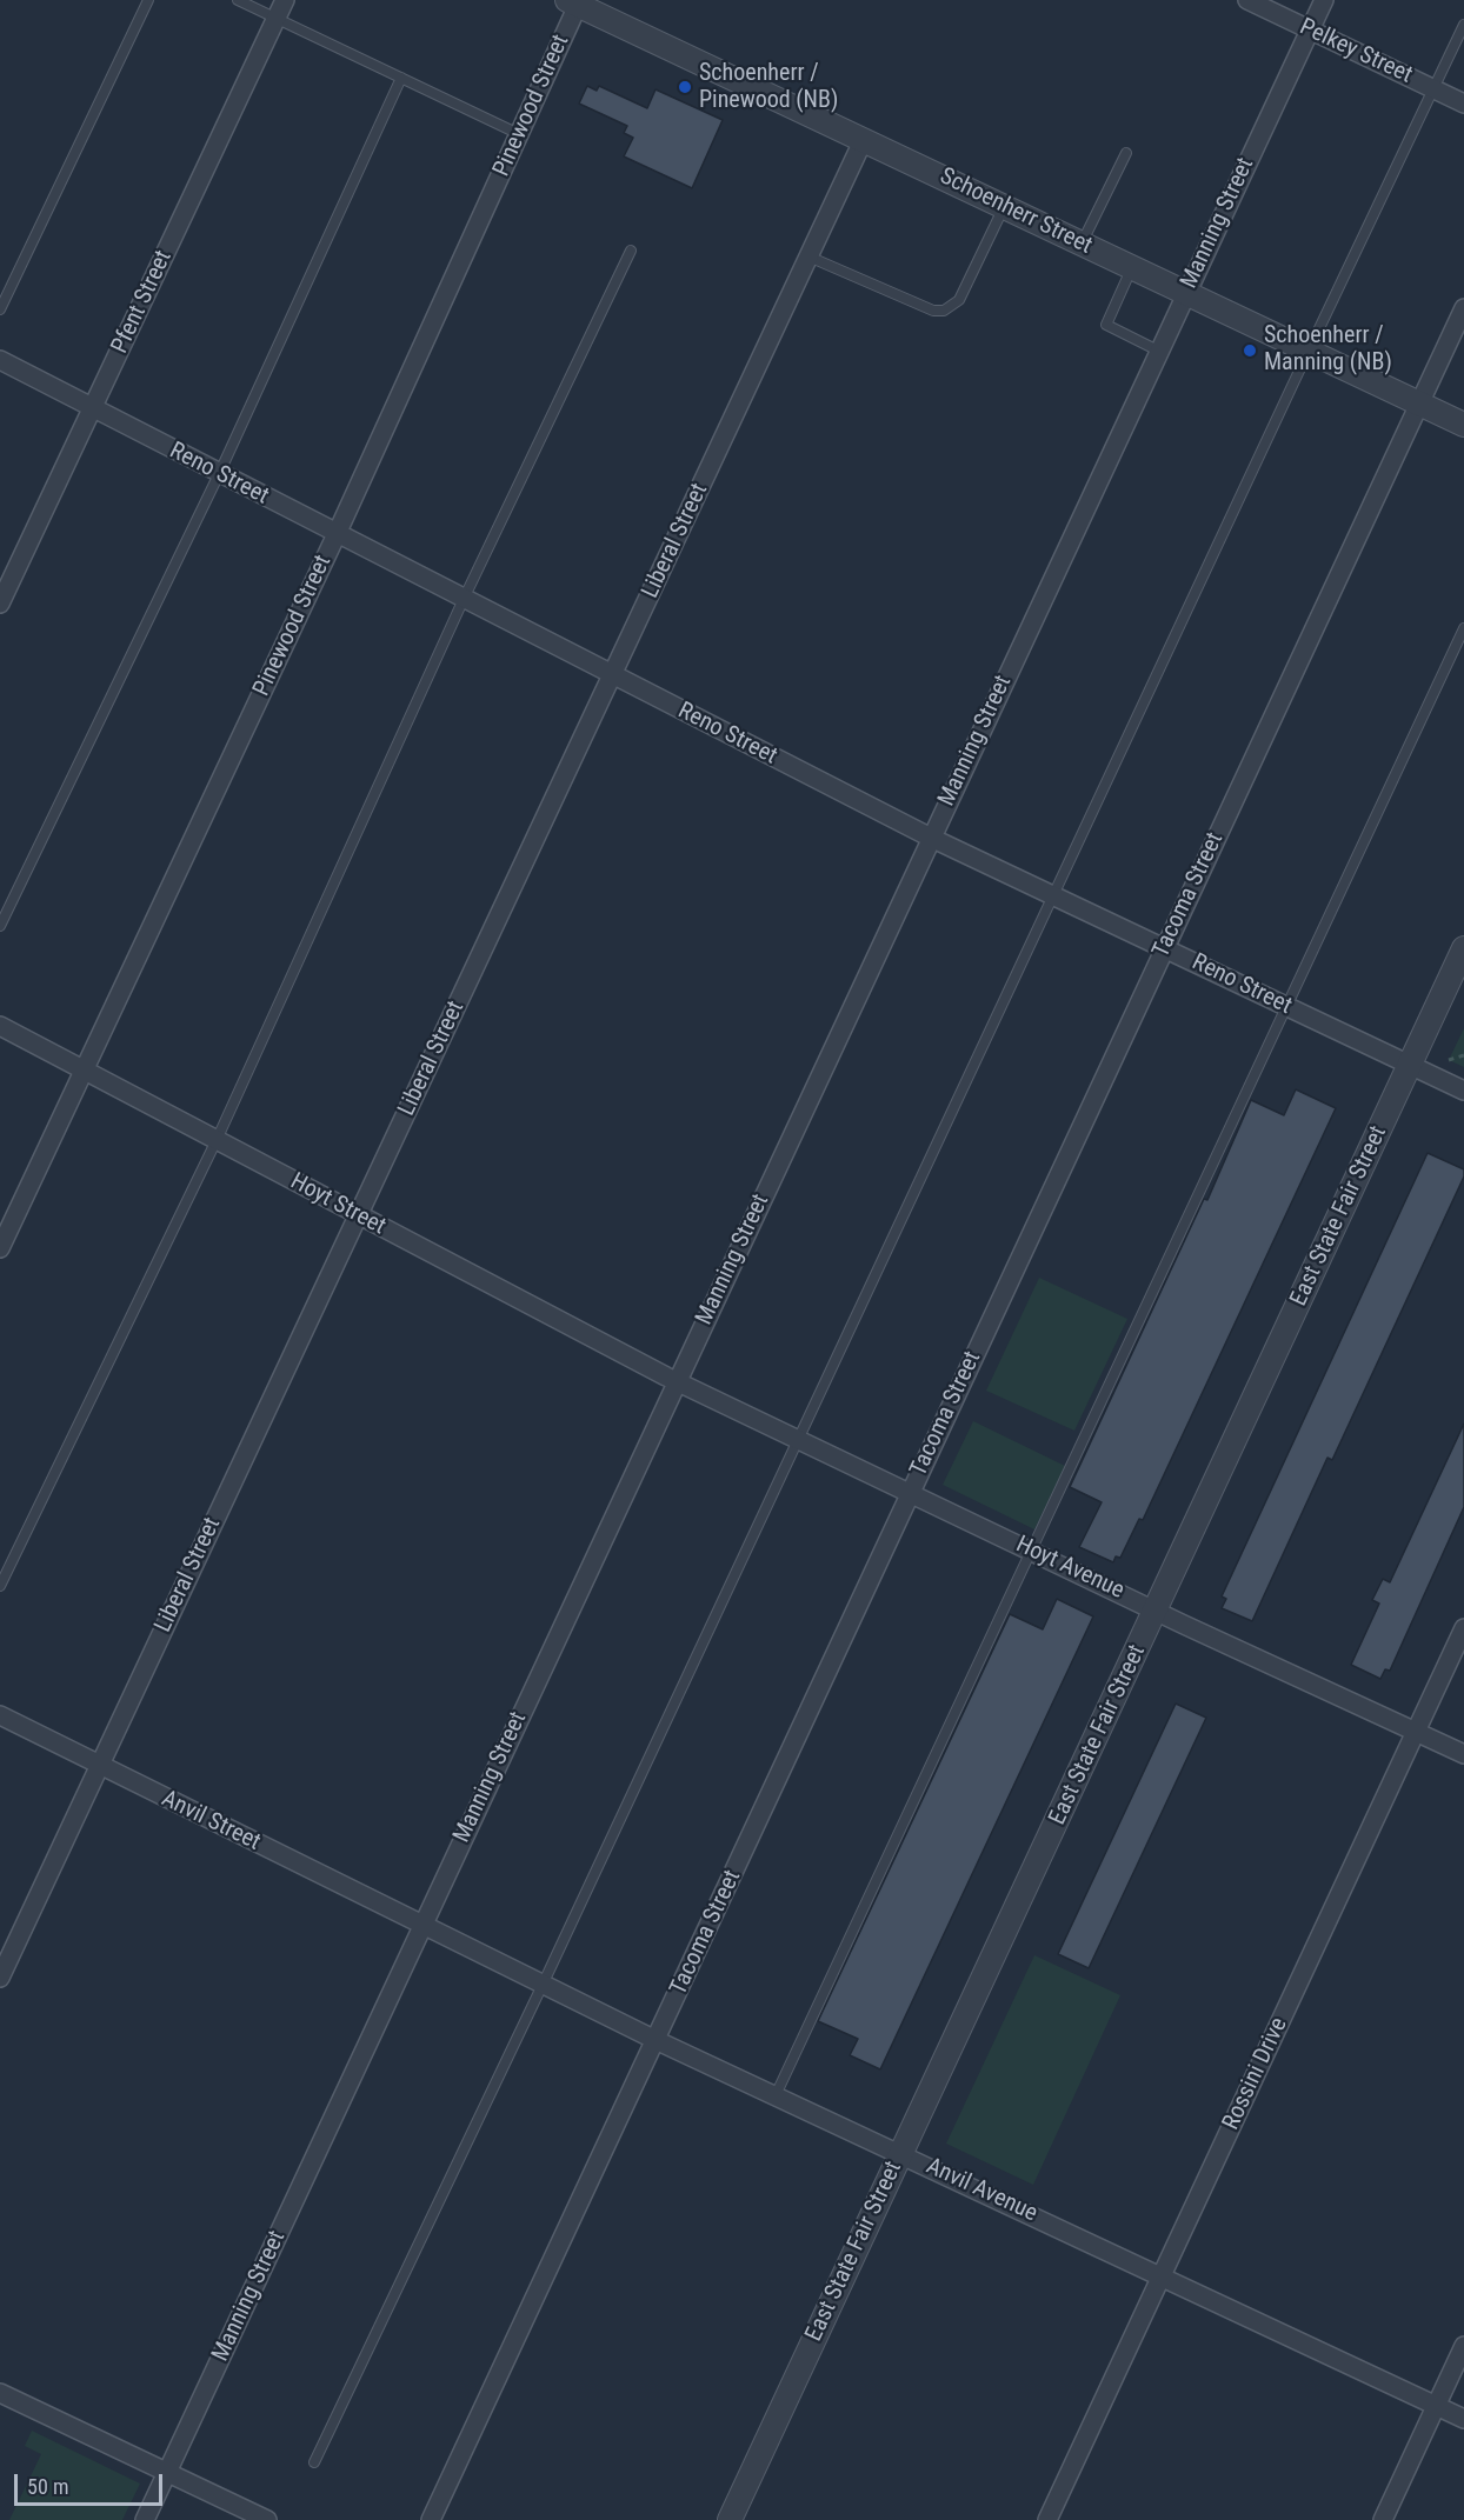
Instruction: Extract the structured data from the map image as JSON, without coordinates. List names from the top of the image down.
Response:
{
  "streets": {
    "street": [
      "Pelkey Street",
      "Pinewood Street",
      "Schoenherr Street",
      "Manning Street",
      "Pfent Street",
      "Reno Street",
      "Liberal Street",
      "Tacoma Street",
      "Hoyt Street",
      "East State Fair Street",
      "Hoyt Avenue",
      "Anvil Street",
      "Rossini Drive",
      "Anvil Avenue"
    ]
  },
  "crossings": [
    ["Pelkey Street", "Manning Street"],
    ["Pinewood Street", "Schoenherr Street"],
    ["Pinewood Street", "Reno Street"],
    ["Pinewood Street", "Hoyt Street"],
    ["Schoenherr Street", "Manning Street"],
    ["Schoenherr Street", "Liberal Street"],
    ["Schoenherr Street", "Tacoma Street"],
    ["Manning Street", "Reno Street"],
    ["Manning Street", "Hoyt Street"],
    ["Manning Street", "Hoyt Avenue"],
    ["Manning Street", "Anvil Street"],
    ["Manning Street", "Anvil Avenue"],
    ["Pfent Street", "Reno Street"],
    ["Reno Street", "Liberal Street"],
    ["Reno Street", "Tacoma Street"],
    ["Reno Street", "East State Fair Street"],
    ["Liberal Street", "Hoyt Street"],
    ["Liberal Street", "Anvil Street"],
    ["Tacoma Street", "Hoyt Avenue"],
    ["Tacoma Street", "Anvil Avenue"],
    ["Hoyt Street", "Hoyt Avenue"],
    ["East State Fair Street", "Hoyt Avenue"],
    ["East State Fair Street", "Anvil Avenue"],
    ["Hoyt Avenue", "Rossini Drive"],
    ["Anvil Street", "Anvil Avenue"],
    ["Rossini Drive", "Anvil Avenue"]
  ],
  "places": ["Schoenherr / Pinewood (NB)", "Schoenherr / Manning (NB)"],
  "scale_bar": "50 m"
}
